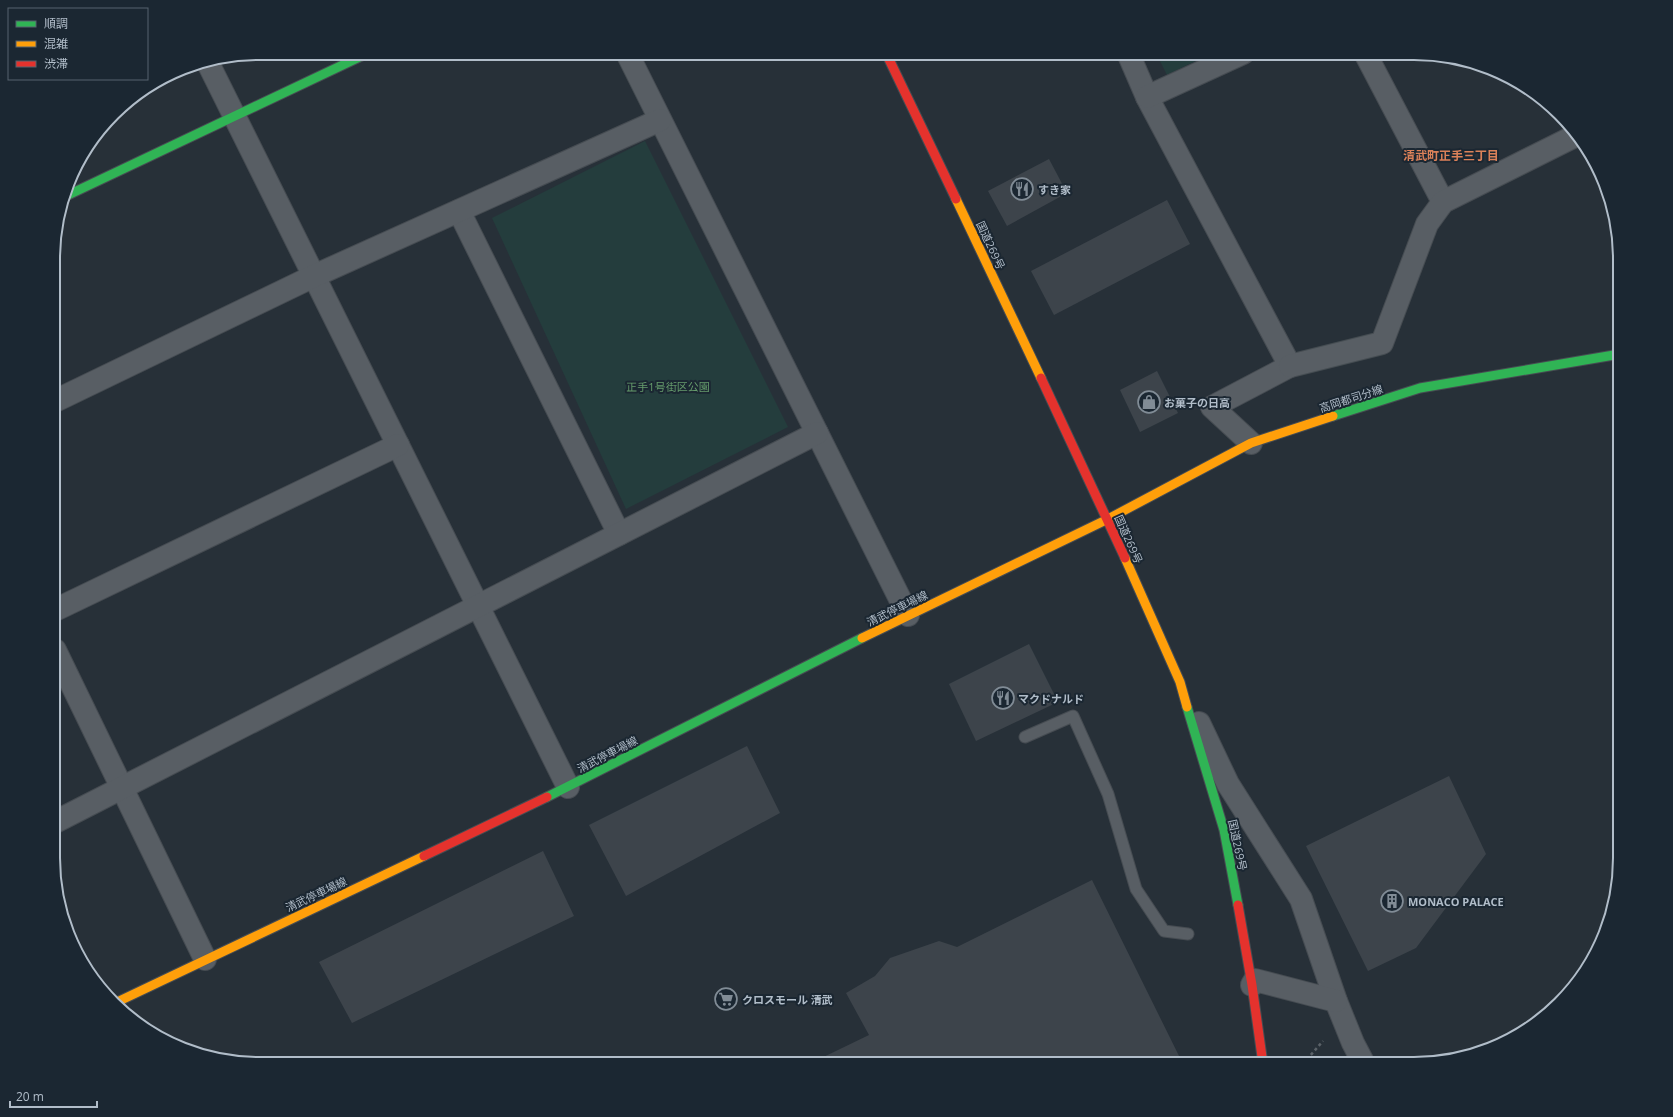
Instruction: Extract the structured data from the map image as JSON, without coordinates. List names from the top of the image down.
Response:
{
  "streets": {
    "main road": ["国道269号", "高岡都司分線", "清武停車場線"]
  },
  "crossings": [
    ["国道269号", "高岡都司分線"],
    ["国道269号", "清武停車場線"],
    ["高岡都司分線", "清武停車場線"]
  ],
  "districts": ["清武町正手三丁目"],
  "parks": ["正手1号街区公園"],
  "places": {
    "restaurant": ["すき家", "マクドナルド"],
    "shop": ["お菓子の日高"],
    "building": ["MONACO PALACE"],
    "supermarket": ["クロスモール 清武"]
  },
  "legend": ["順調", "混雑", "渋滞"],
  "scale_bar": "20 m"
}
